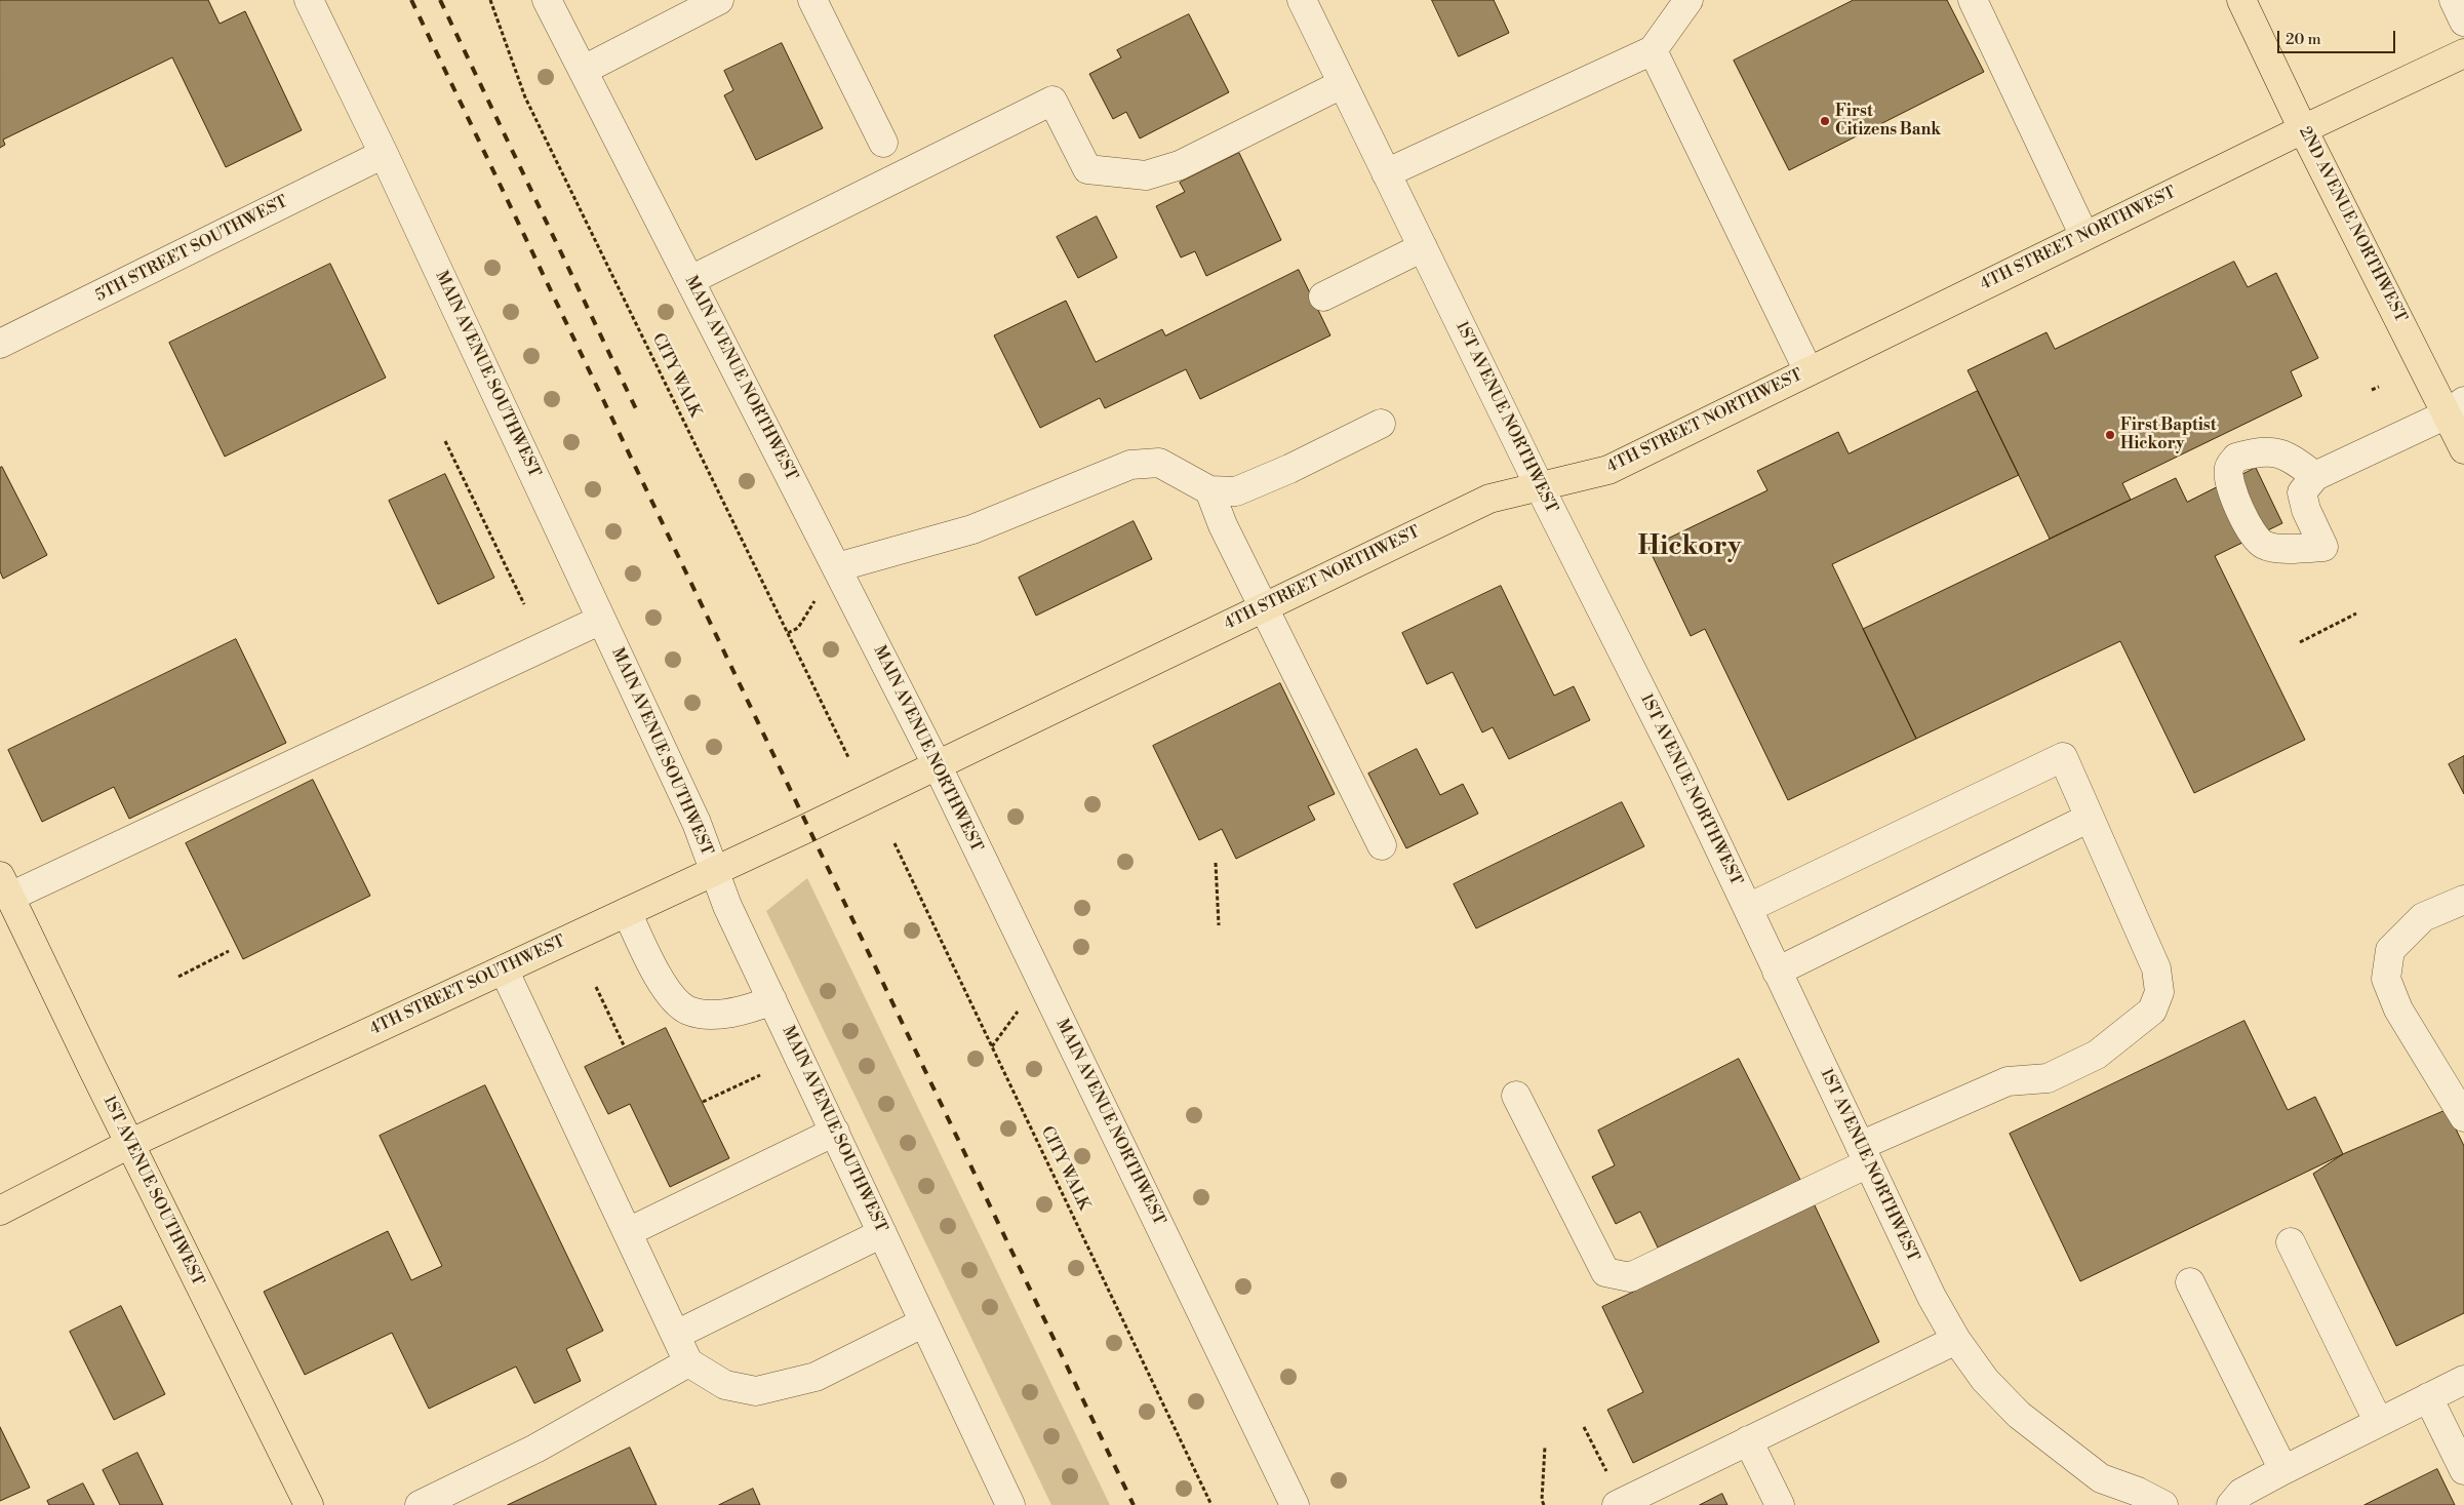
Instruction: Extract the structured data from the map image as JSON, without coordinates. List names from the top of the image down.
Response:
{
  "streets": {
    "main road": [
      "2ND AVENUE NORTHWEST",
      "4TH STREET NORTHWEST",
      "4TH STREET SOUTHWEST",
      "1ST AVENUE SOUTHWEST"
    ],
    "street": [
      "5TH STREET SOUTHWEST",
      "MAIN AVENUE SOUTHWEST",
      "MAIN AVENUE NORTHWEST",
      "1ST AVENUE NORTHWEST"
    ],
    "path": ["CITY WALK"]
  },
  "crossings": [
    ["2ND AVENUE NORTHWEST", "4TH STREET NORTHWEST"],
    ["4TH STREET NORTHWEST", "MAIN AVENUE NORTHWEST"],
    ["4TH STREET NORTHWEST", "1ST AVENUE NORTHWEST"],
    ["4TH STREET NORTHWEST", "4TH STREET SOUTHWEST"],
    ["5TH STREET SOUTHWEST", "MAIN AVENUE SOUTHWEST"],
    ["MAIN AVENUE SOUTHWEST", "4TH STREET SOUTHWEST"],
    ["MAIN AVENUE NORTHWEST", "4TH STREET SOUTHWEST"],
    ["4TH STREET SOUTHWEST", "1ST AVENUE SOUTHWEST"]
  ],
  "districts": ["Hickory"],
  "places": ["First Citizens Bank", "First Baptist Hickory"],
  "scale_bar": "20 m"
}
